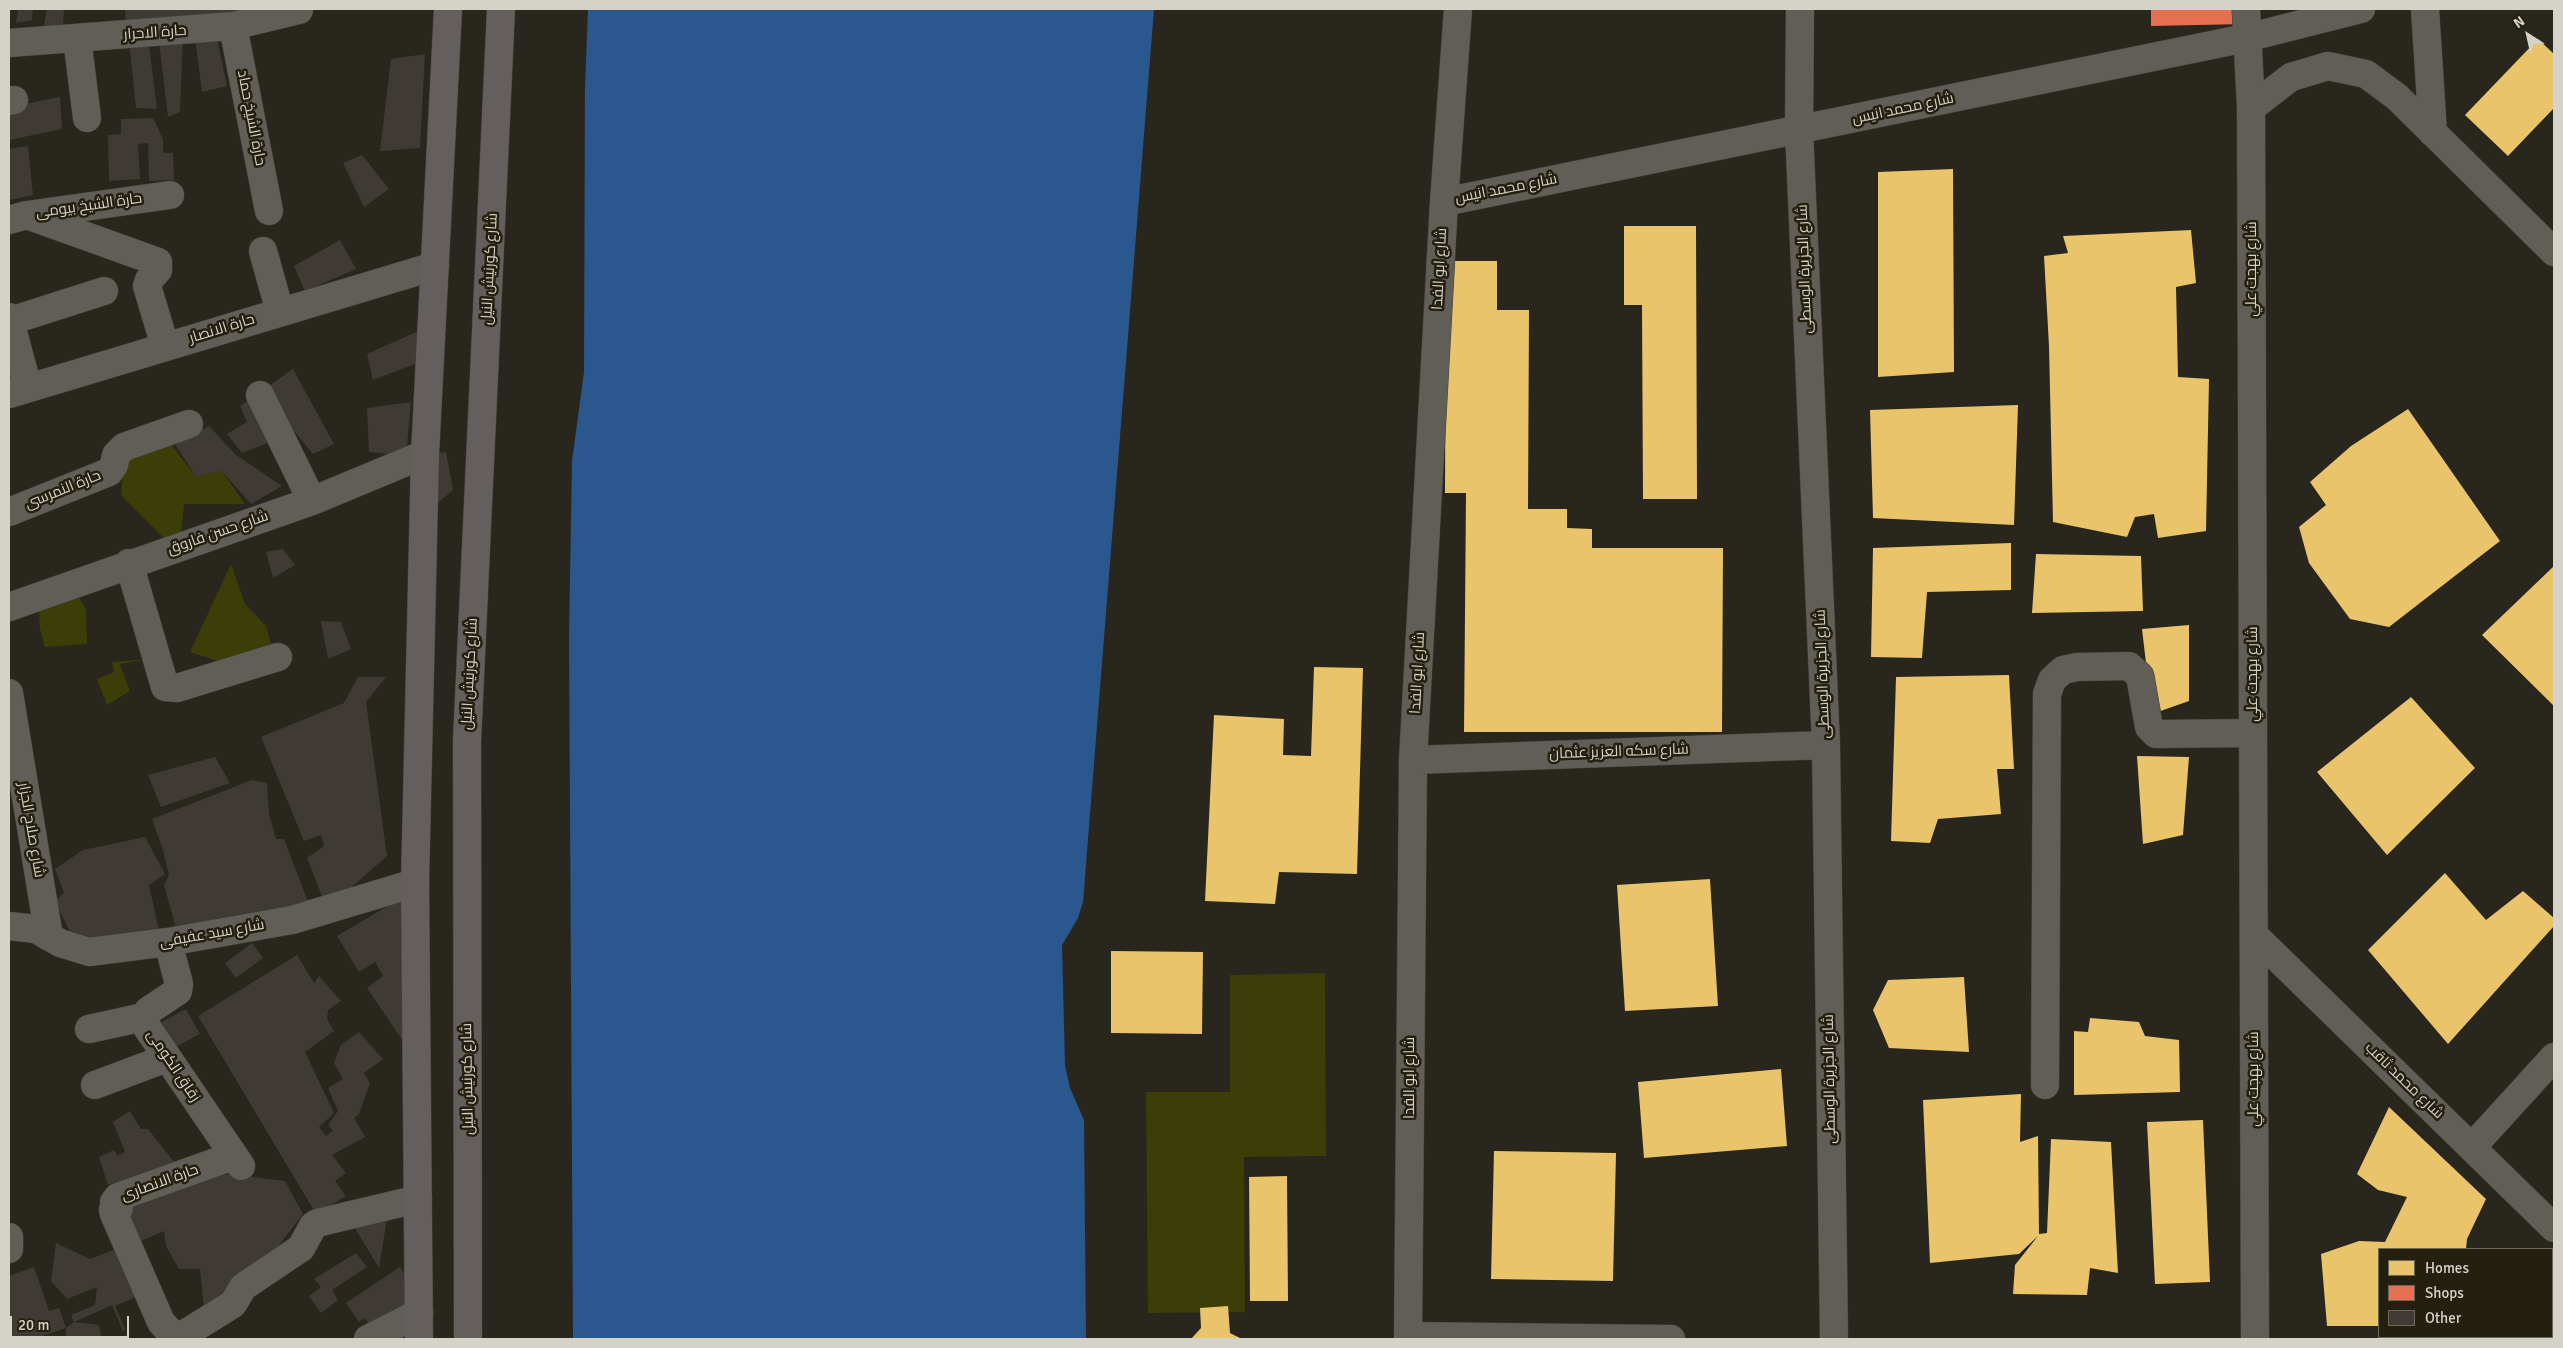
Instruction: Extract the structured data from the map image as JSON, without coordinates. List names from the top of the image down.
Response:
{
  "streets": {
    "main road": ["شارع كورنيش النيل"],
    "street": [
      "حارة الاحرار",
      "شارع محمد انيس",
      "حارة الشيخ حماد",
      "حارة الشيخ بيومى",
      "شارع ابو الفدا",
      "شارع الجزيرة الوسطى",
      "شارع بهجت علي",
      "حارة الانصار",
      "حارة النمرسى",
      "شارع حسن فاروق",
      "شارع سكه العزيز عثمان",
      "شارع صلاح الجزار",
      "شارع سيد عفيفى",
      "زقاق الكومى",
      "شارع محمد ثاقب",
      "حارة الانصارى"
    ]
  },
  "crossings": [
    ["حارة الاحرار", "حارة الشيخ حماد"],
    ["شارع محمد انيس", "شارع ابو الفدا"],
    ["شارع محمد انيس", "شارع الجزيرة الوسطى"],
    ["شارع محمد انيس", "شارع بهجت علي"],
    ["شارع ابو الفدا", "شارع سكه العزيز عثمان"],
    ["شارع الجزيرة الوسطى", "شارع سكه العزيز عثمان"],
    ["شارع بهجت علي", "شارع محمد ثاقب"],
    ["شارع صلاح الجزار", "شارع سيد عفيفى"],
    ["شارع سيد عفيفى", "زقاق الكومى"],
    ["زقاق الكومى", "حارة الانصارى"]
  ],
  "legend": ["Homes", "Shops", "Other"],
  "scale_bar": "20 m",
  "north": "top left"
}
